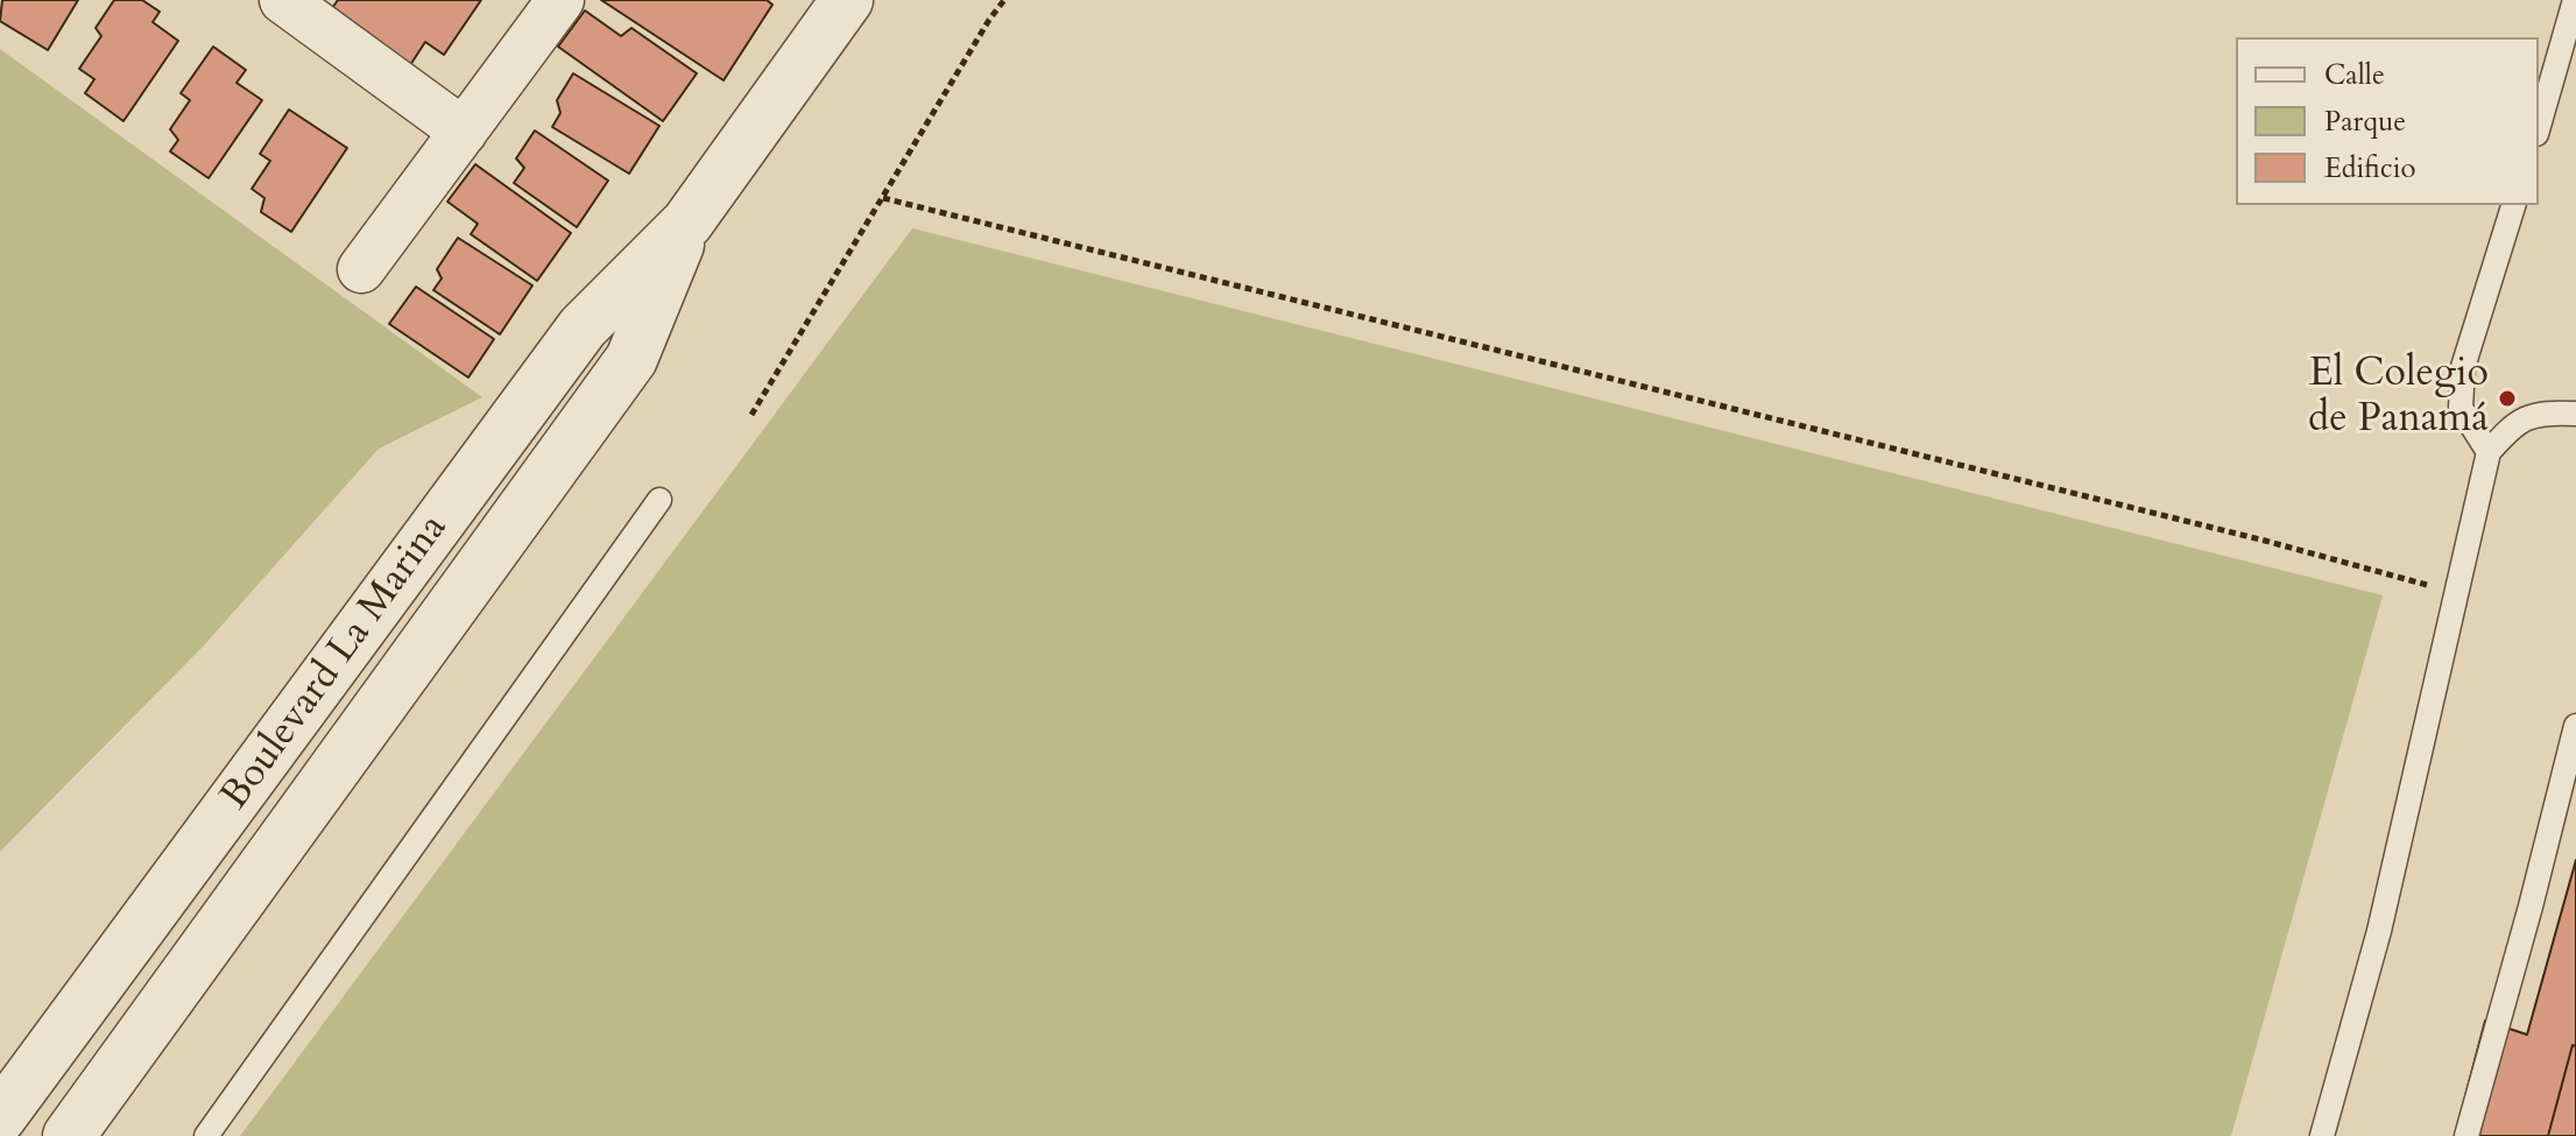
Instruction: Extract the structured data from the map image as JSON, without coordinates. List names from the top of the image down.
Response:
{
  "streets": {
    "street": ["Boulevard La Marina"]
  },
  "places": ["El Colegio de Panamá"],
  "legend": ["Calle", "Parque", "Edificio"]
}
